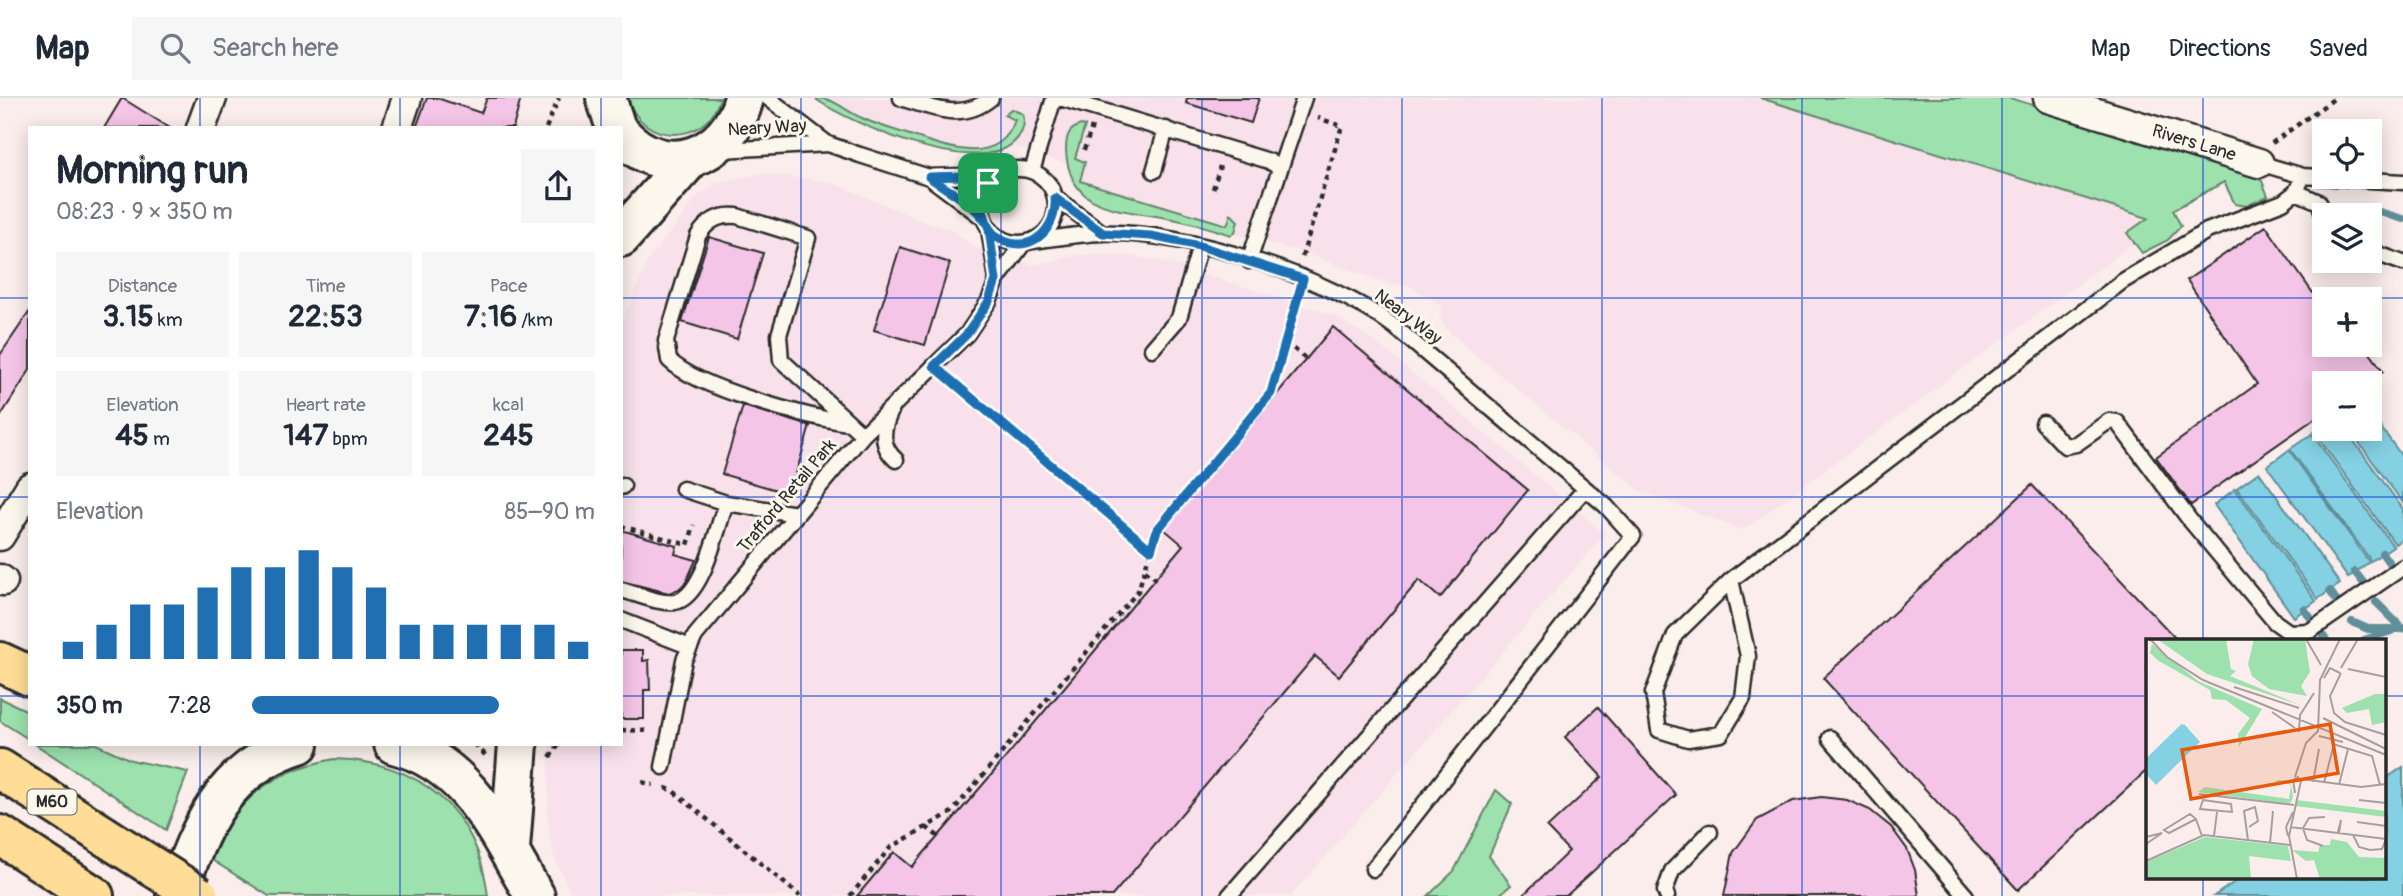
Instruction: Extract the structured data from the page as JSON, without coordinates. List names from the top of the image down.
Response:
{
  "streets": {
    "highway": ["M60"],
    "street": ["Rivers Lane"],
    "lane": ["Neary Way", "Trafford Retail Park"]
  },
  "crossings": [
    ["Neary Way", "Trafford Retail Park"]
  ],
  "page": {
    "header": "Map",
    "search": "Search here",
    "nav": ["Map", "Directions", "Saved"],
    "map_buttons": ["+", "−"],
    "heading": ["Morning run", "08:23 · 9 × 350 m"],
    "stats": [
      ["Distance", "3.15 km"],
      ["Time", "22:53"],
      ["Pace", "7:16 /km"],
      ["Elevation", "45 m"],
      ["Heart rate", "147 bpm"],
      ["kcal", "245"]
    ],
    "chart": ["Elevation", "85–90 m"],
    "list": [
      {
        "name": "350 m",
        "note": "7:28"
      }
    ]
  }
}
